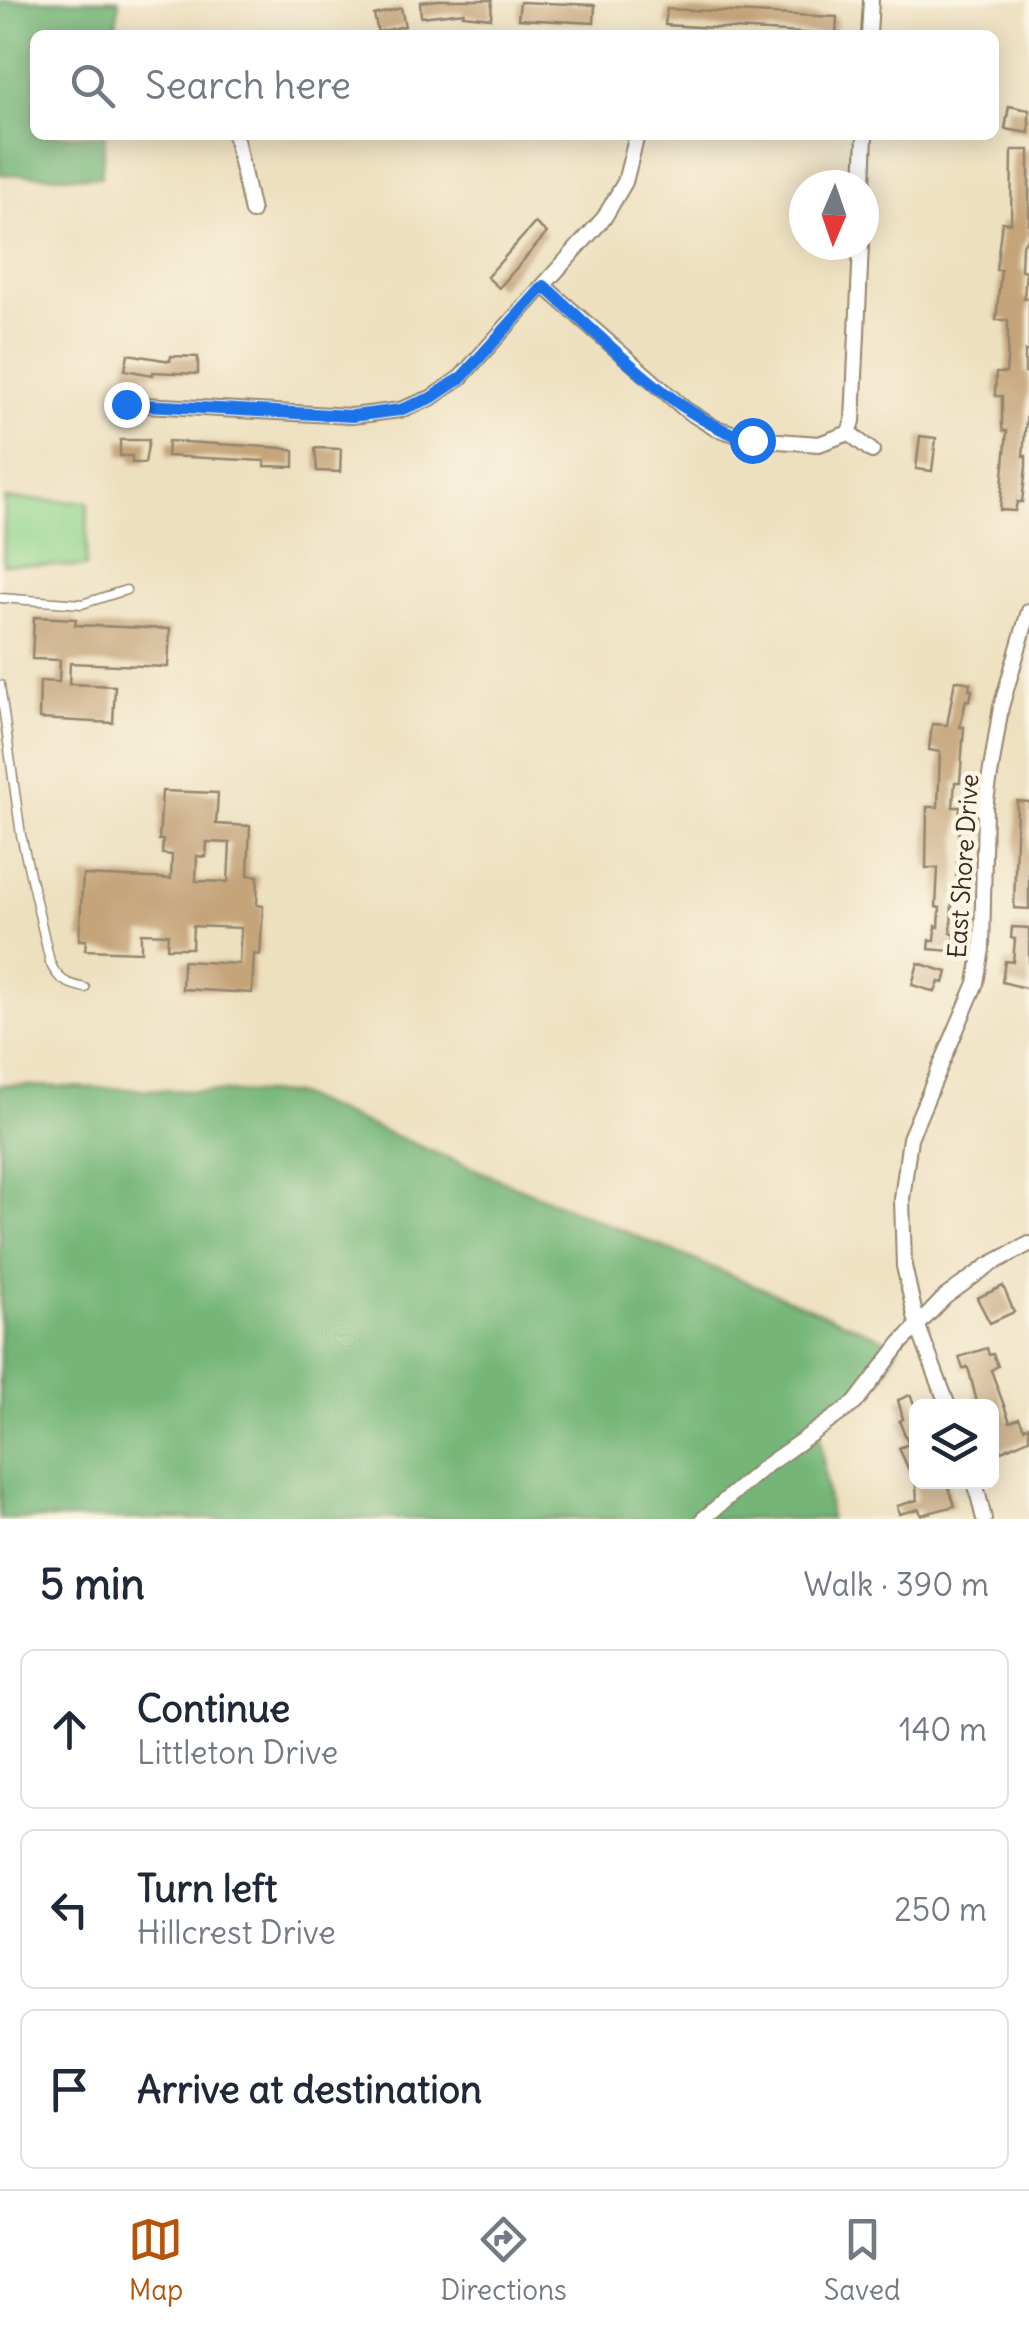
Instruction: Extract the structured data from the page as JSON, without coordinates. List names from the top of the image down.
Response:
{
  "streets": {
    "street": ["East Shore Drive"]
  },
  "north": "bottom",
  "page": {
    "search": "Search here",
    "heading": ["5 min", "Walk · 390 m"],
    "list": [
      ["Continue", "Littleton Drive", "140 m"],
      ["Turn left", "Hillcrest Drive", "250 m"],
      "Arrive at destination"
    ],
    "nav": ["Map", "Directions", "Saved"]
  }
}
